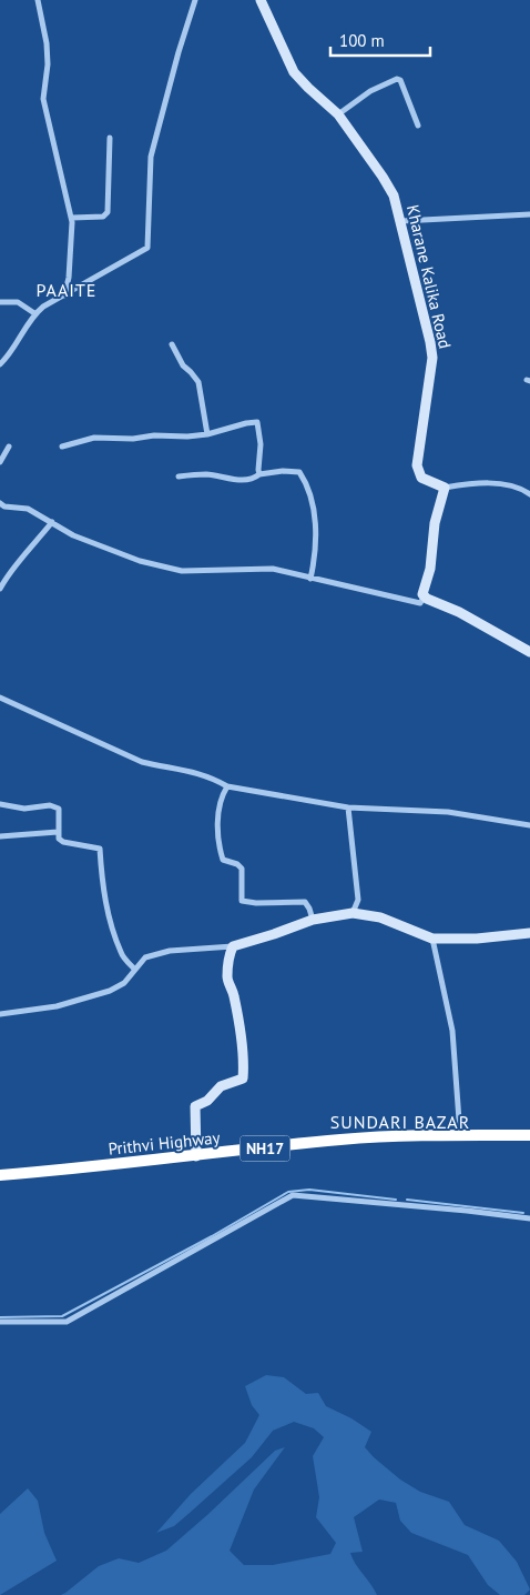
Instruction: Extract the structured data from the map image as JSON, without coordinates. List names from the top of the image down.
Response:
{
  "streets": {
    "highway": ["Prithvi Highway", "NH17"],
    "street": ["Kharane Kalika Road"]
  },
  "districts": ["PAAITE", "SUNDARI BAZAR"],
  "scale_bar": "100 m"
}
